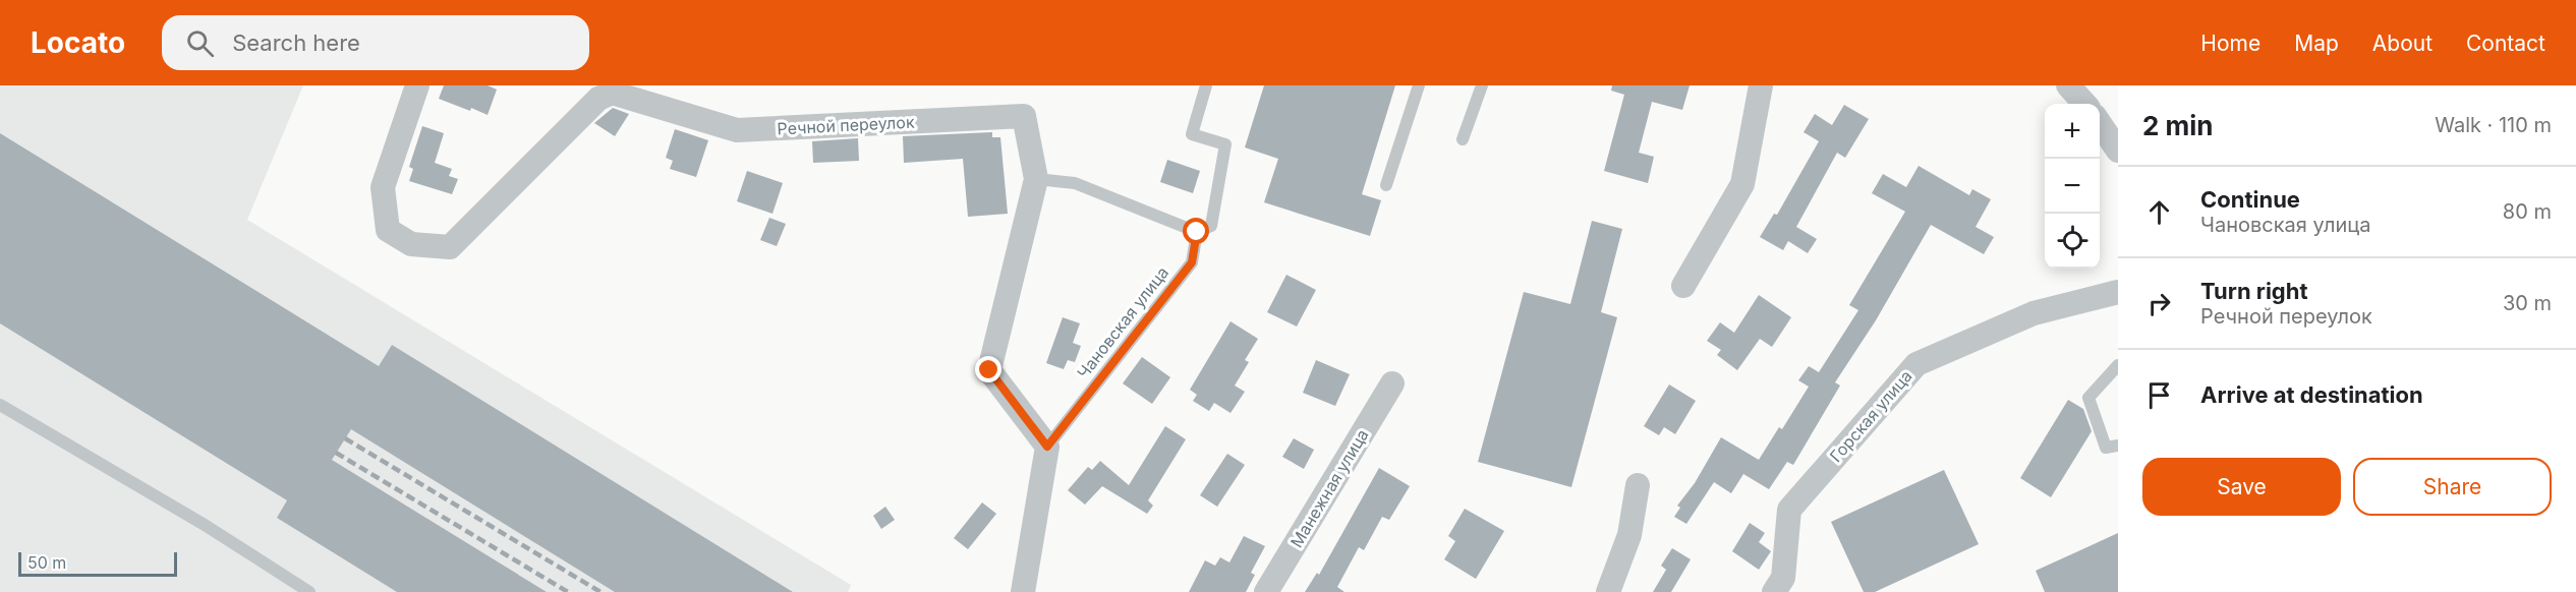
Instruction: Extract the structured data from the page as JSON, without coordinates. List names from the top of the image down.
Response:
{
  "streets": {
    "street": ["Речной переулок", "Горская улица", "Манежная улица"],
    "lane": ["Чановская улица"]
  },
  "crossings": [
    ["Речной переулок", "Чановская улица"]
  ],
  "scale_bar": "50 m",
  "page": {
    "header": "Locato",
    "search": "Search here",
    "nav": [
      "Home",
      "Map",
      "About",
      "Contact"
    ],
    "heading": ["2 min", "Walk · 110 m"],
    "map_buttons": ["+", "−"],
    "list": [
      ["Continue", "Чановская улица", "80 m"],
      ["Turn right", "Речной переулок", "30 m"],
      "Arrive at destination"
    ],
    "buttons": ["Save", "Share"],
    "scale": "50 m"
  }
}
